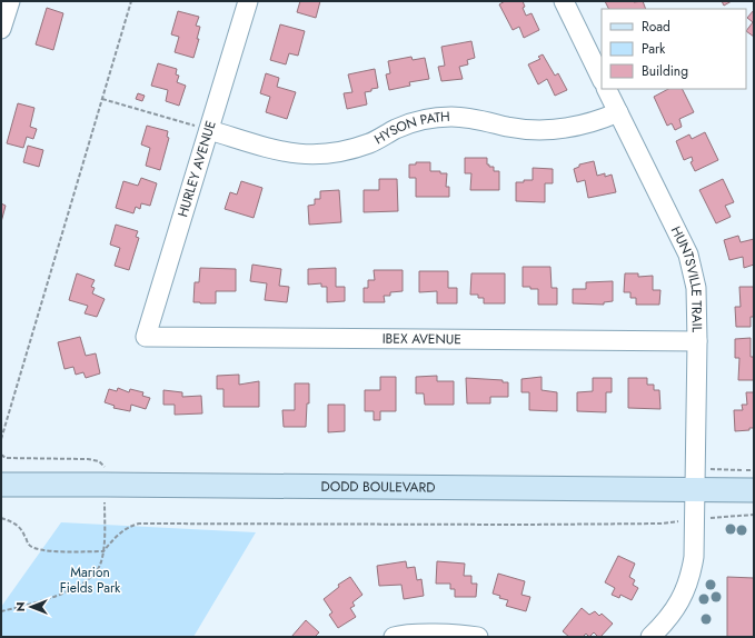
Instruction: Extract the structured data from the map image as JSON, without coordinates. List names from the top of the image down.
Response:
{
  "streets": {
    "main road": ["DODD BOULEVARD"],
    "street": [
      "HYSON PATH",
      "HURLEY AVENUE",
      "HUNTSVILLE TRAIL",
      "IBEX AVENUE"
    ]
  },
  "crossings": [
    ["HYSON PATH", "HURLEY AVENUE"],
    ["HYSON PATH", "HUNTSVILLE TRAIL"],
    ["HURLEY AVENUE", "IBEX AVENUE"],
    ["HUNTSVILLE TRAIL", "IBEX AVENUE"],
    ["HUNTSVILLE TRAIL", "DODD BOULEVARD"]
  ],
  "parks": ["Marion Fields Park"],
  "legend": ["Road", "Park", "Building"],
  "north": "left"
}
